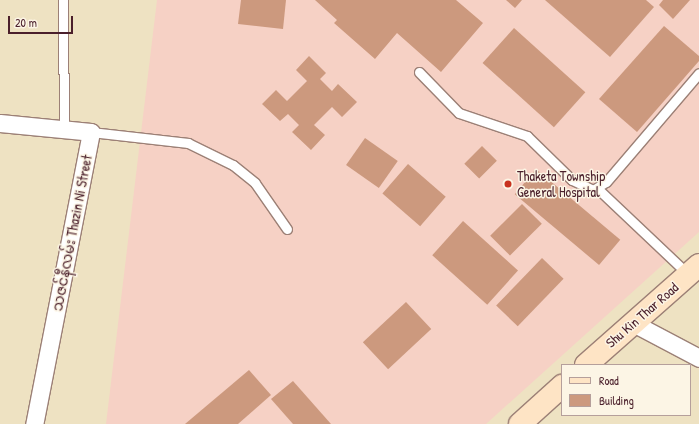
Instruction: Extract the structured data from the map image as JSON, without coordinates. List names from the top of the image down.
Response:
{
  "streets": {
    "street": ["သဇင်နီလမ်း Thazin Ni Street", "Shu Kin Thar Road"]
  },
  "places": ["Thaketa Township General Hospital"],
  "legend": ["Road", "Building"],
  "scale_bar": "20 m"
}
